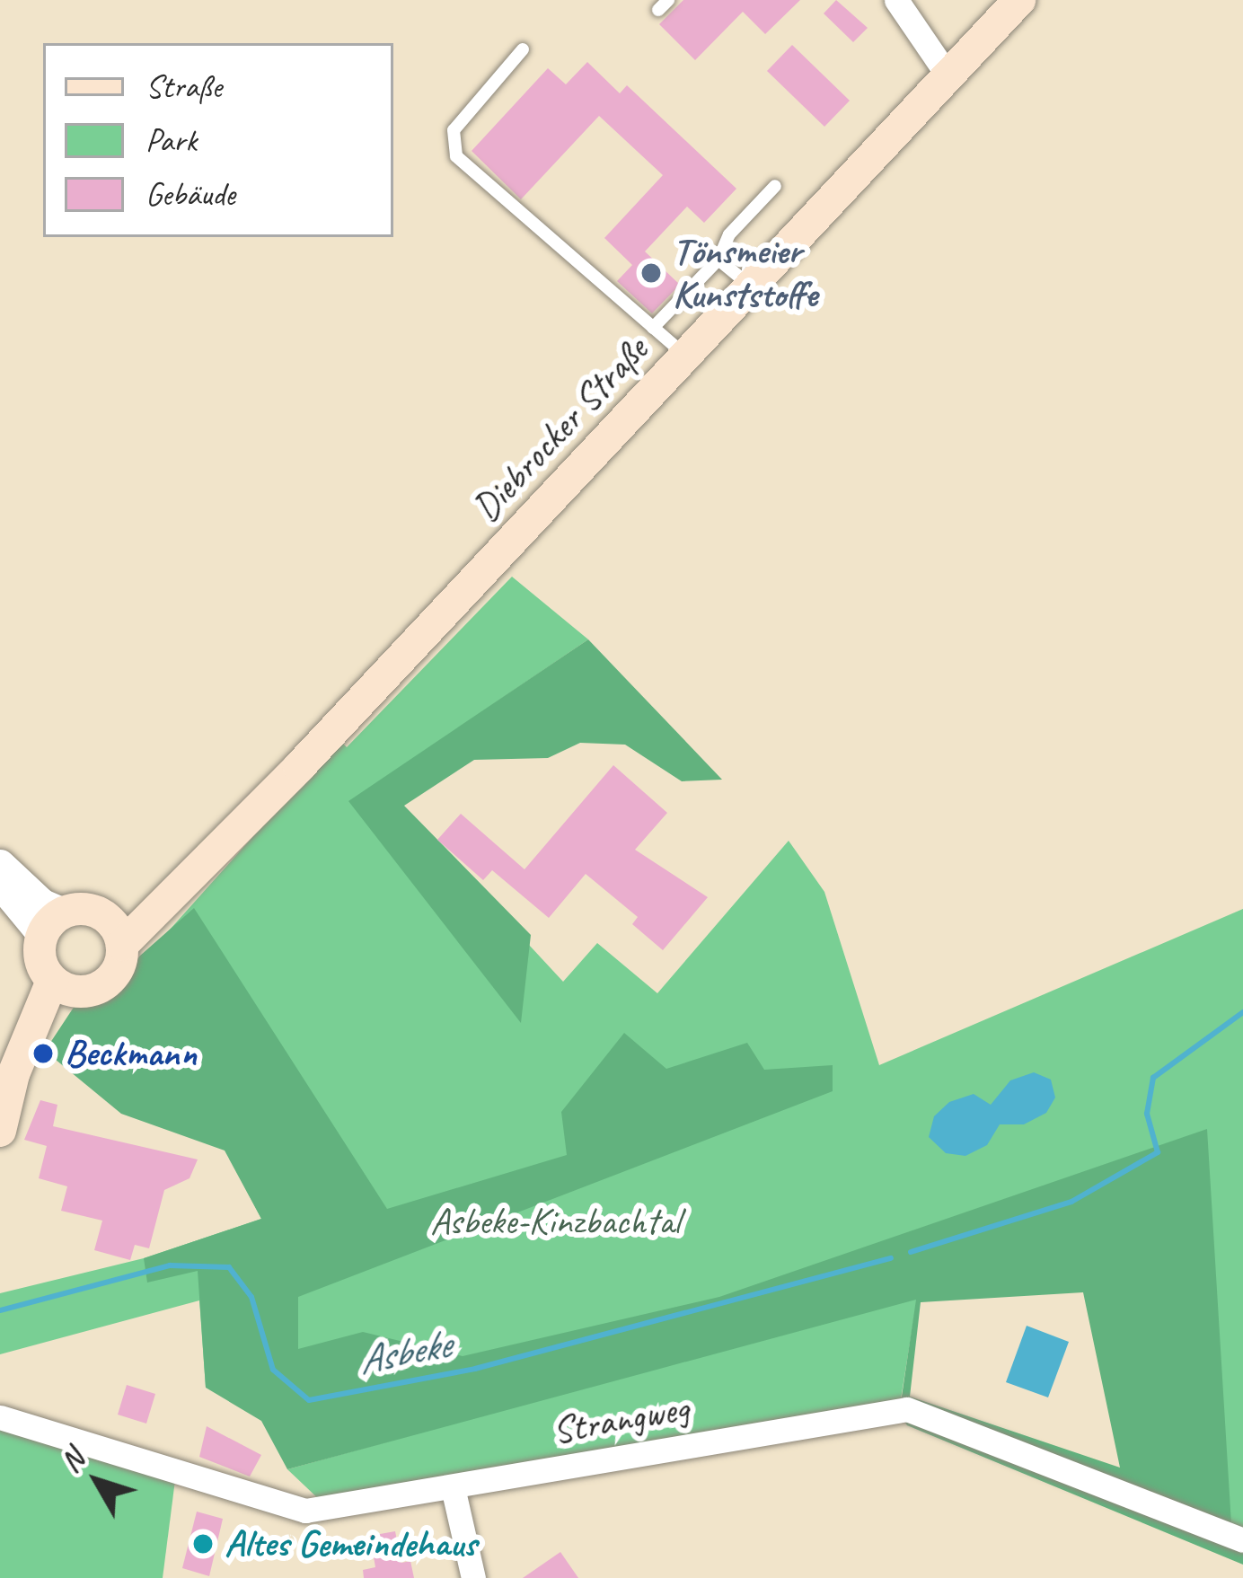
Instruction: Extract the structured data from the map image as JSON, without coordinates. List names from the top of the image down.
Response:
{
  "streets": {
    "main road": ["Diebrocker Straße"],
    "street": ["Strangweg"]
  },
  "water": ["Asbeke"],
  "parks": ["Asbeke-Kinzbachtal"],
  "places": ["Tönsmeier Kunststoffe", "Beckmann", "Altes Gemeindehaus"],
  "legend": ["Straße", "Park", "Gebäude"],
  "north": "top left"
}
